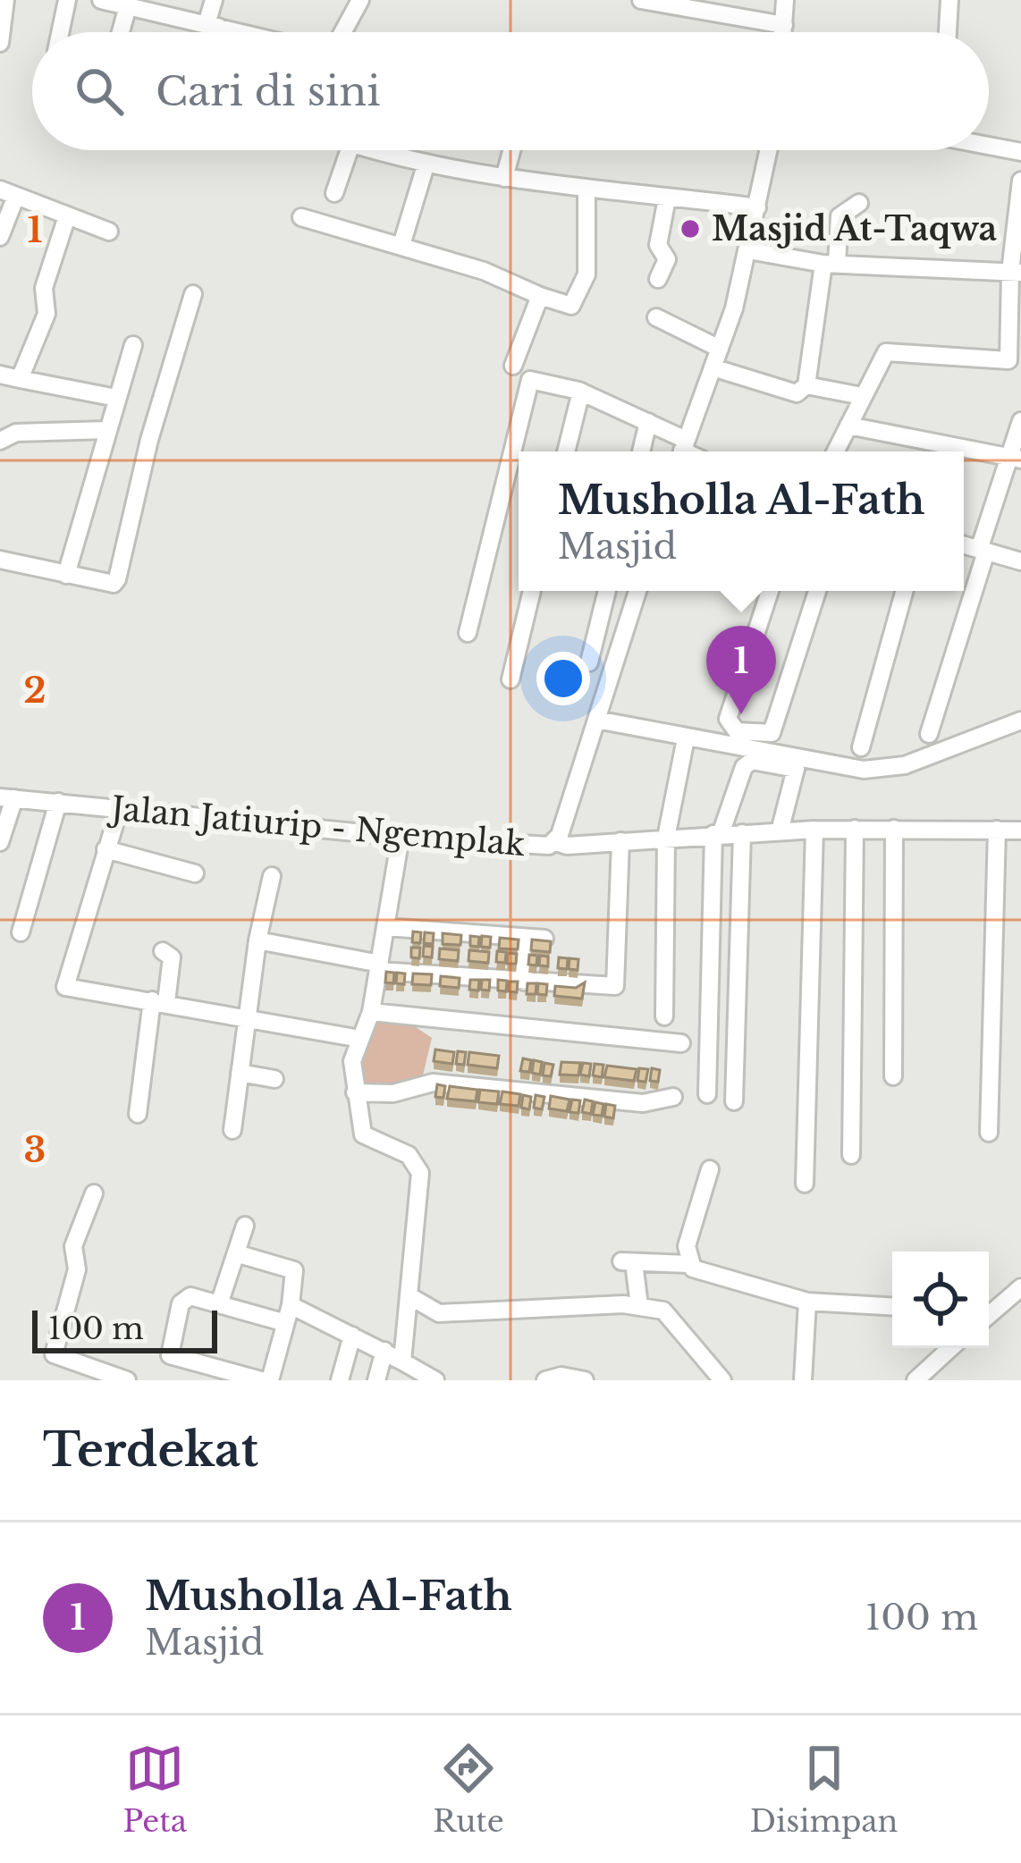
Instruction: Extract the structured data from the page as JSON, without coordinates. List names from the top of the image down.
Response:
{
  "streets": {
    "street": ["Jalan Jatiurip - Ngemplak"]
  },
  "places": ["Masjid At-Taqwa"],
  "scale_bar": "100 m",
  "page": {
    "search": "Cari di sini",
    "popup": ["Musholla Al-Fath", "Masjid"],
    "pins": "1",
    "scale": "100 m",
    "heading": "Terdekat",
    "list": [
      {
        "mark": "1",
        "name": "Musholla Al-Fath",
        "note": "Masjid",
        "value": "100 m"
      }
    ],
    "nav": ["Peta", "Rute", "Disimpan"]
  },
  "grid": {
    "rows": ["1", "2", "3"]
  }
}
